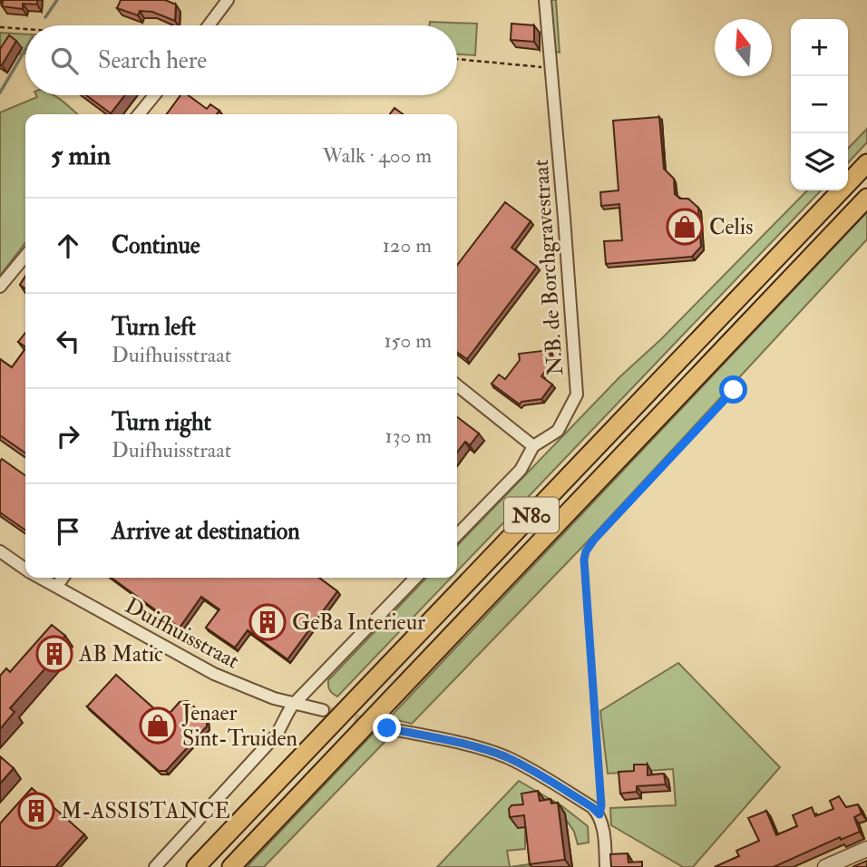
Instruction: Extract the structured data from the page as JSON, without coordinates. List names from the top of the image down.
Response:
{
  "streets": {
    "highway": ["N80"],
    "street": ["N.B. de Borchgravestraat", "Duifhuisstraat"]
  },
  "places": {
    "shop": ["Celis", "Jenaer Sint-Truiden"],
    "building": ["GeBa Interieur", "AB Matic", "M-ASSISTANCE"]
  },
  "north": "top",
  "page": {
    "map_buttons": ["+", "−"],
    "search": "Search here",
    "heading": ["5 min", "Walk · 400 m"],
    "list": [
      ["Continue", "120 m"],
      ["Turn left", "Duifhuisstraat", "150 m"],
      ["Turn right", "Duifhuisstraat", "130 m"],
      "Arrive at destination"
    ]
  }
}
